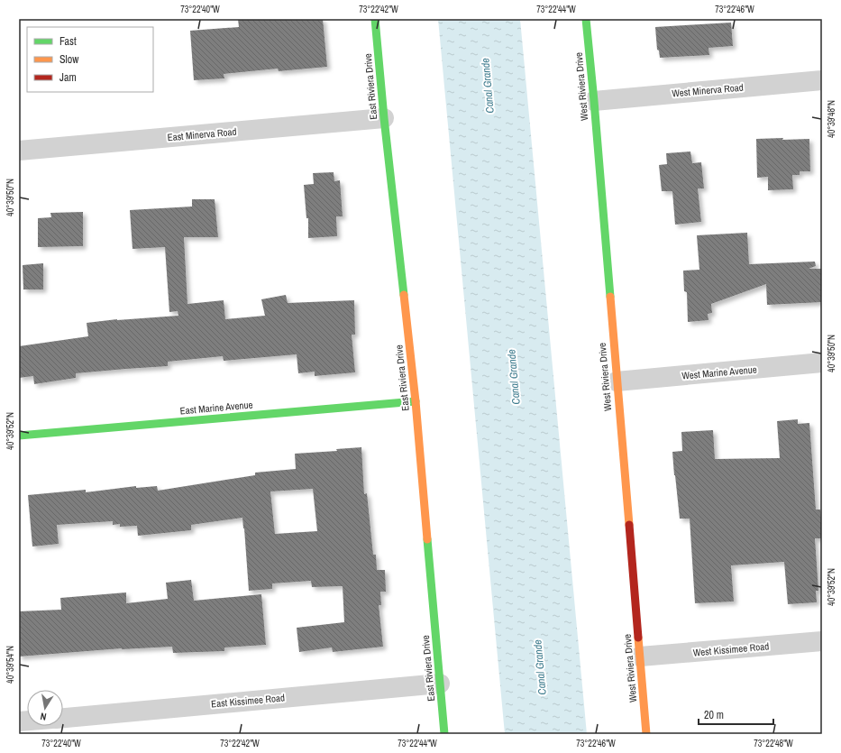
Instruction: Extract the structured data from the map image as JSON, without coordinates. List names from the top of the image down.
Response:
{
  "streets": {
    "street": [
      "East Riviera Drive",
      "West Riviera Drive",
      "West Minerva Road",
      "East Minerva Road",
      "West Marine Avenue",
      "East Marine Avenue",
      "West Kissimee Road",
      "East Kissimee Road"
    ]
  },
  "crossings": [
    ["East Riviera Drive", "East Minerva Road"],
    ["East Riviera Drive", "East Marine Avenue"],
    ["East Riviera Drive", "East Kissimee Road"],
    ["West Riviera Drive", "West Minerva Road"],
    ["West Riviera Drive", "West Marine Avenue"],
    ["West Riviera Drive", "West Kissimee Road"]
  ],
  "water": ["Canal Grande"],
  "legend": ["Fast", "Slow", "Jam"],
  "scale_bar": "20 m",
  "north": "bottom",
  "coordinates": [
    "73°22'40\"W",
    "73°22'42\"W",
    "73°22'44\"W",
    "73°22'46\"W",
    "40°39'48\"N",
    "40°39'50\"N",
    "40°39'52\"N",
    "40°39'54\"N",
    "73°22'48\"W"
  ]
}
